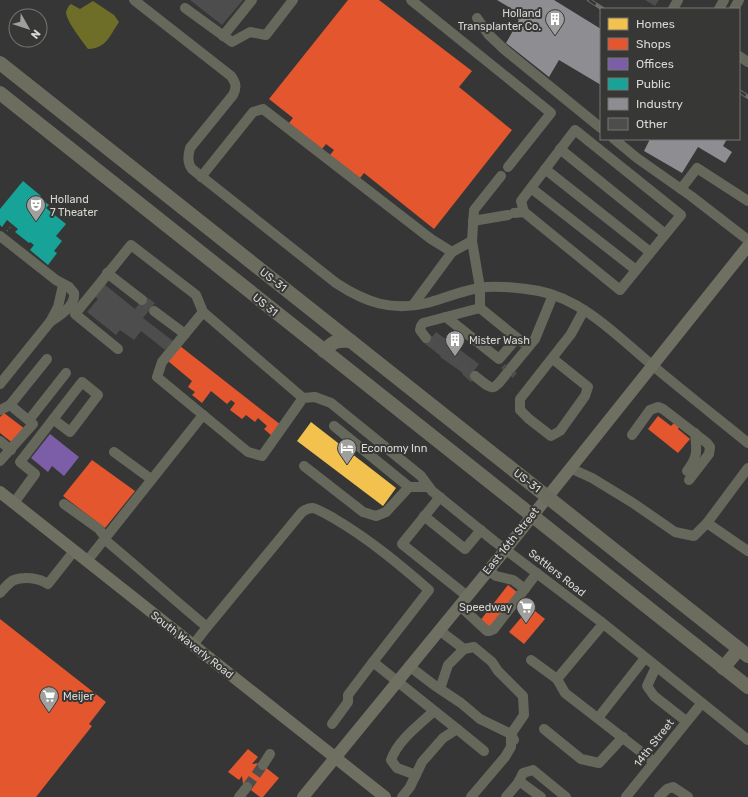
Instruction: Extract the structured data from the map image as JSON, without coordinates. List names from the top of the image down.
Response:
{
  "streets": {
    "highway": ["US-31", "US 31"],
    "main road": ["East 16th Street", "South Waverly Road"],
    "street": ["Settlers Road", "14th Street"]
  },
  "crossings": [
    ["US-31", "East 16th Street"],
    ["US 31", "East 16th Street"],
    ["East 16th Street", "Settlers Road"],
    ["East 16th Street", "South Waverly Road"],
    ["Settlers Road", "14th Street"]
  ],
  "places": {
    "building": ["Holland Transplanter Co.", "Mister Wash"],
    "theatre": ["Holland 7 Theater"],
    "hotel": ["Economy Inn"],
    "supermarket": ["Speedway", "Meijer"]
  },
  "legend": [
    "Homes",
    "Shops",
    "Offices",
    "Public",
    "Industry",
    "Other"
  ],
  "north": "bottom right"
}
